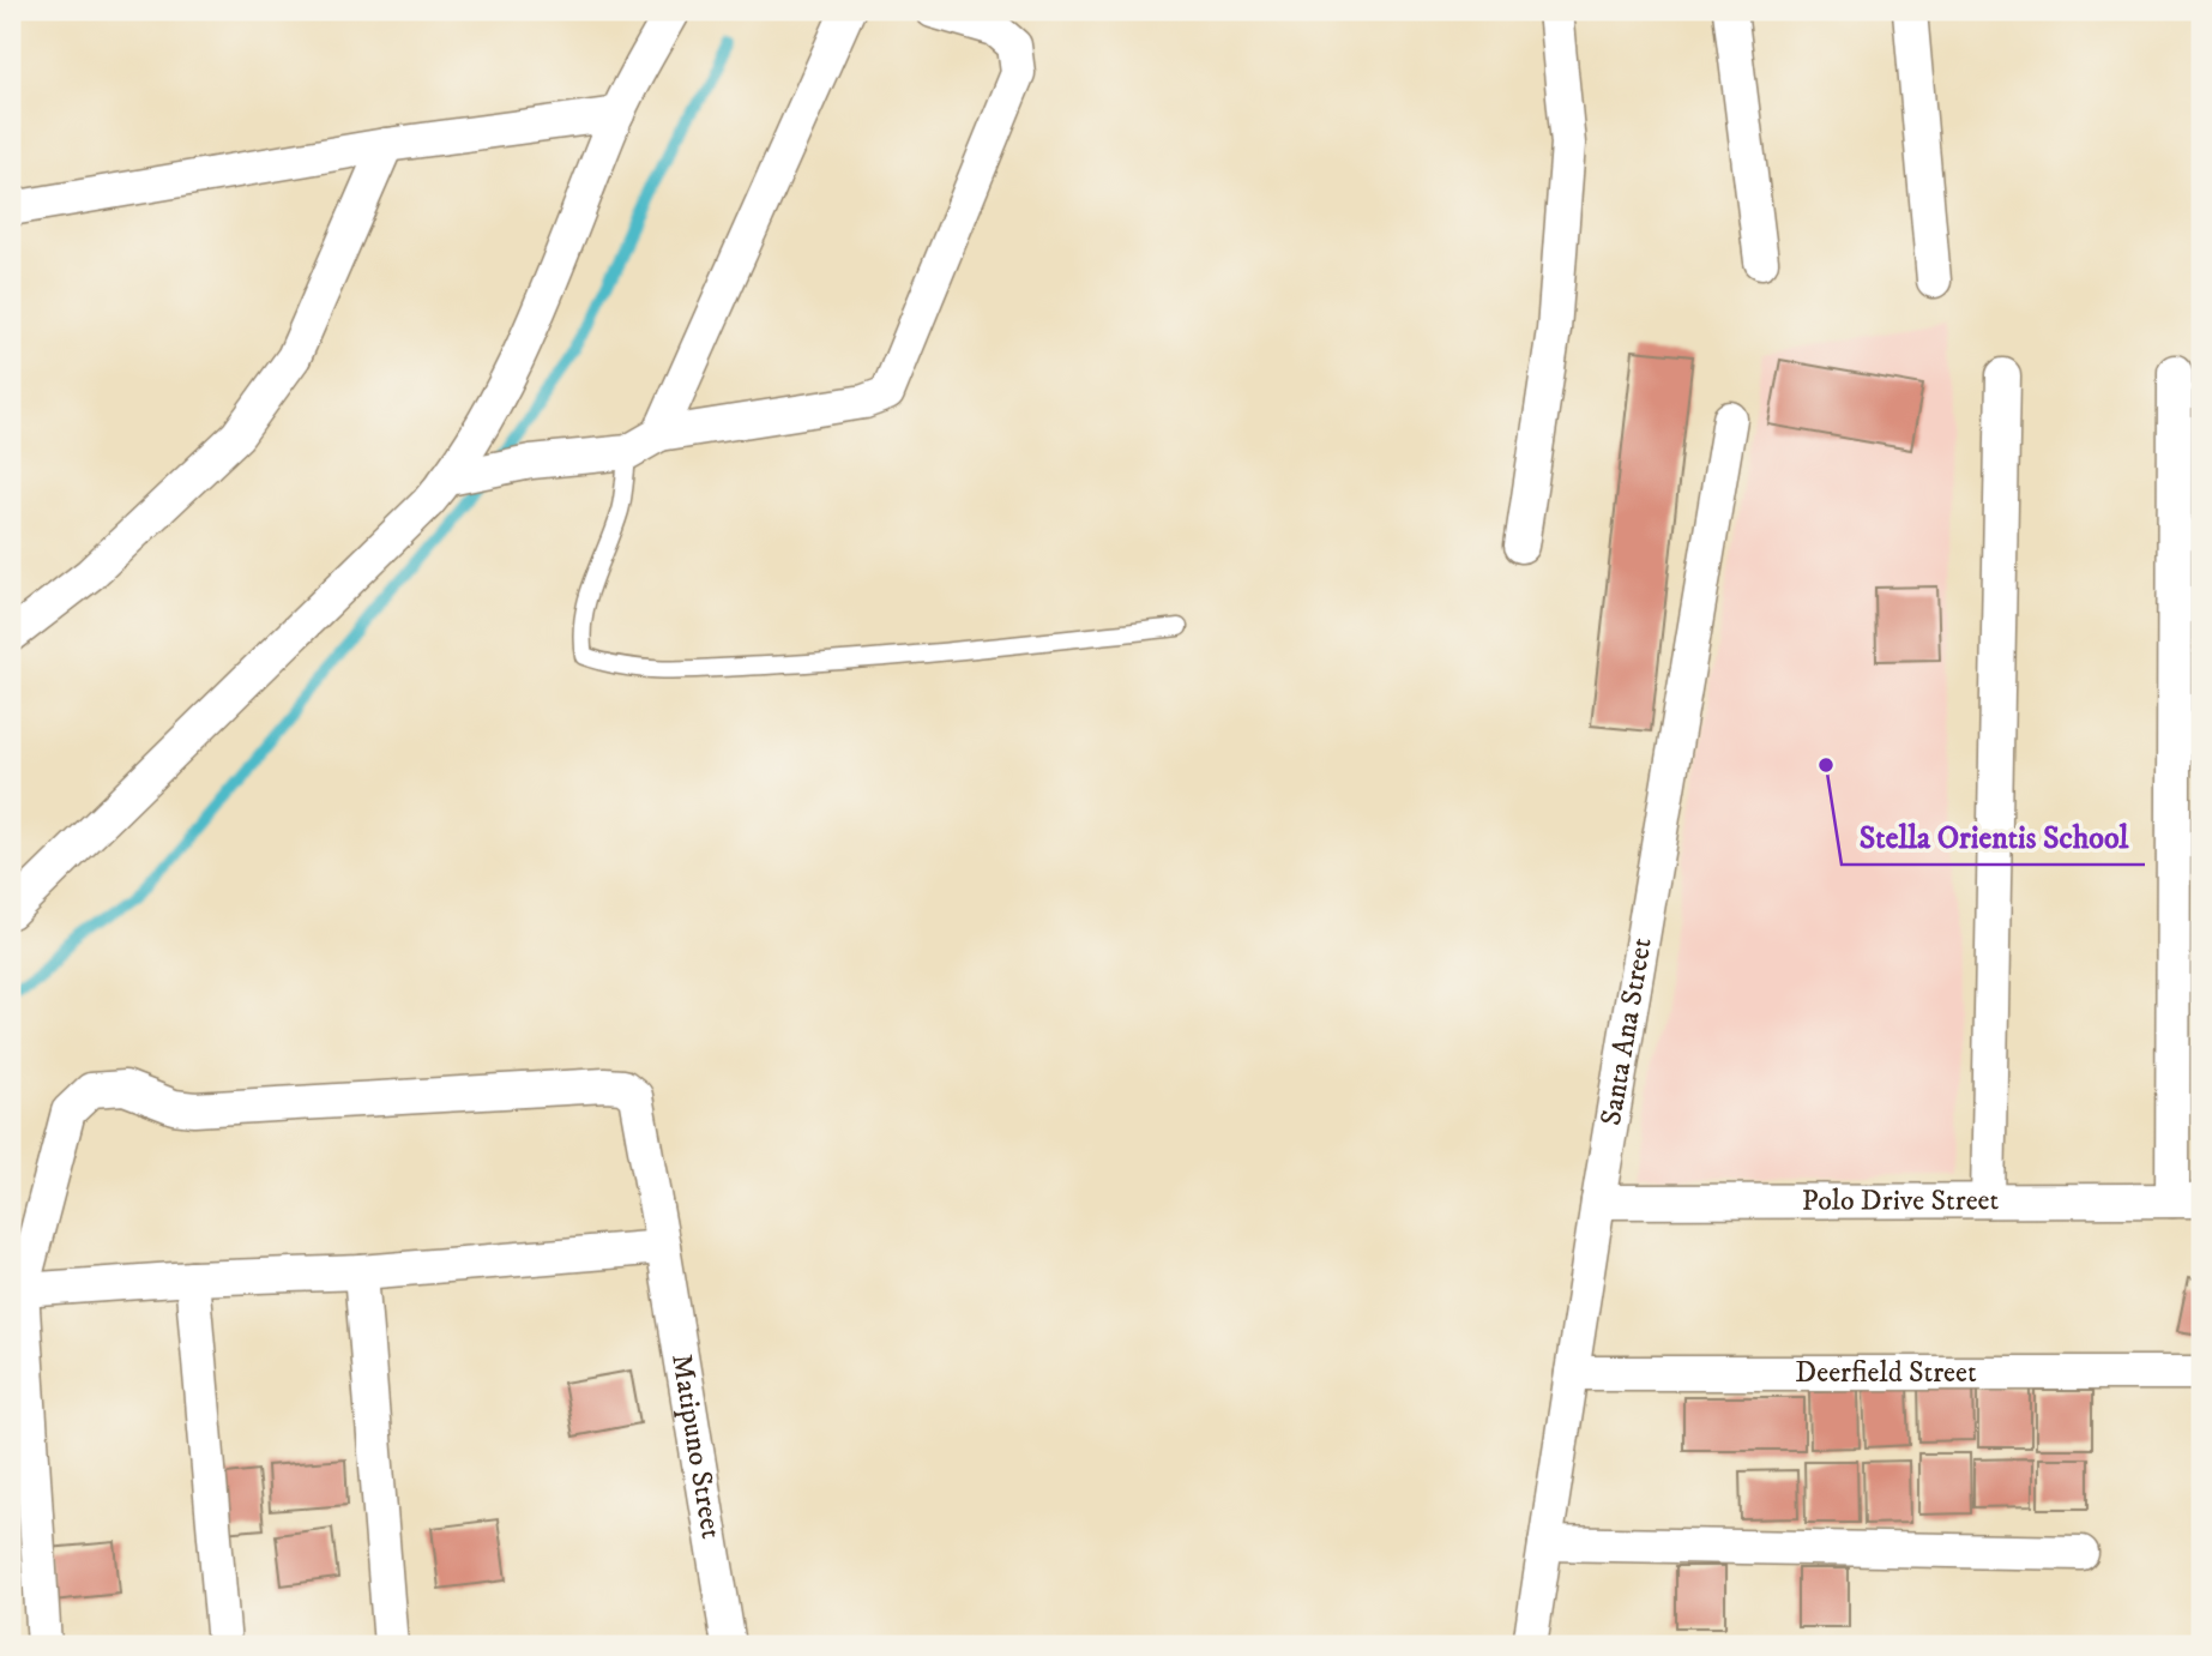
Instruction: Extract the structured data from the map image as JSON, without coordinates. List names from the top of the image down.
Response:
{
  "streets": {
    "street": [
      "Santa Ana Street",
      "Polo Drive Street",
      "Deerfield Street",
      "Matipuno Street"
    ]
  },
  "crossings": [
    ["Santa Ana Street", "Polo Drive Street"],
    ["Santa Ana Street", "Deerfield Street"]
  ],
  "places": ["Stella Orientis School"]
}
